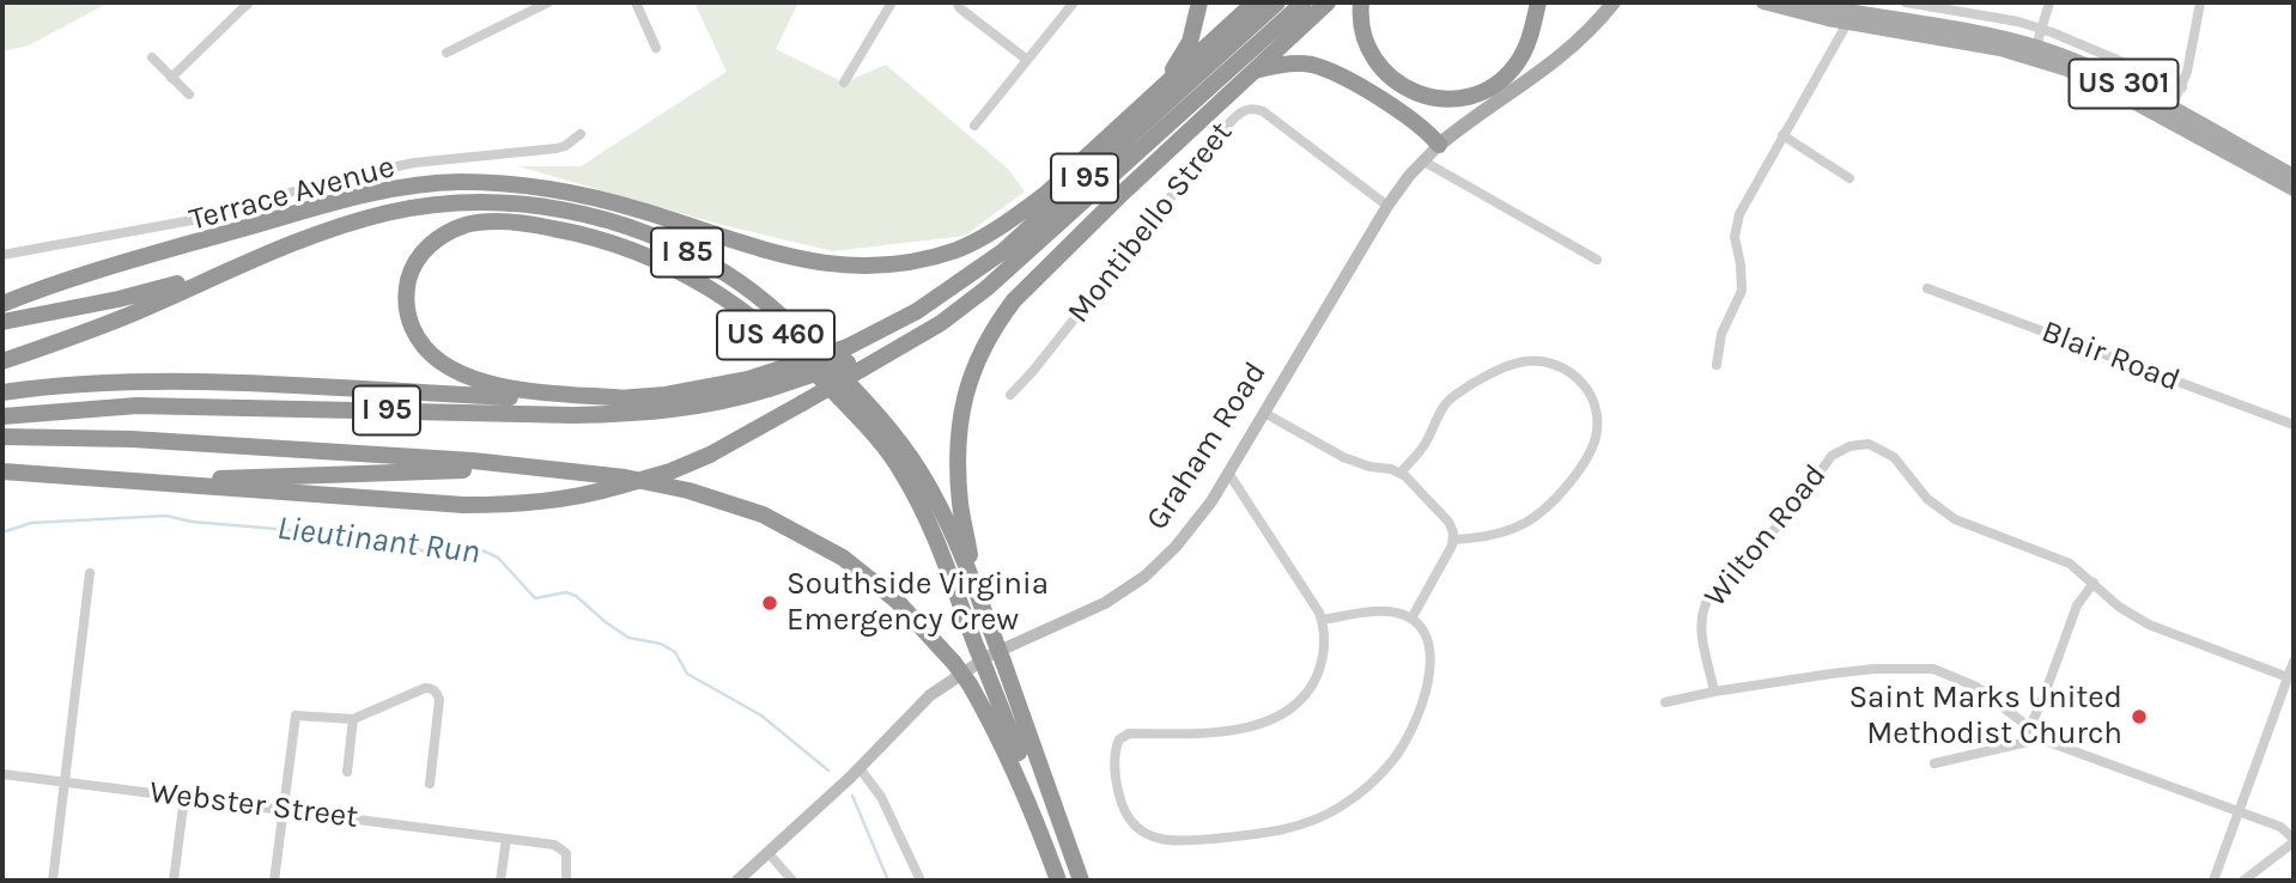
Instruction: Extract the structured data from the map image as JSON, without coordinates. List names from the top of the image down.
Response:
{
  "streets": {
    "highway": ["I 95", "I 85", "US 460"],
    "main road": ["US 301", "Graham Road"],
    "street": [
      "Terrace Avenue",
      "Montibello Street",
      "Blair Road",
      "Wilton Road",
      "Webster Street"
    ]
  },
  "crossings": [
    ["I 95", "US 460"],
    ["Montibello Street", "Graham Road"]
  ],
  "water": ["Lieutinant Run"],
  "places": ["Southside Virginia Emergency Crew", "Saint Marks United Methodist Church"]
}
